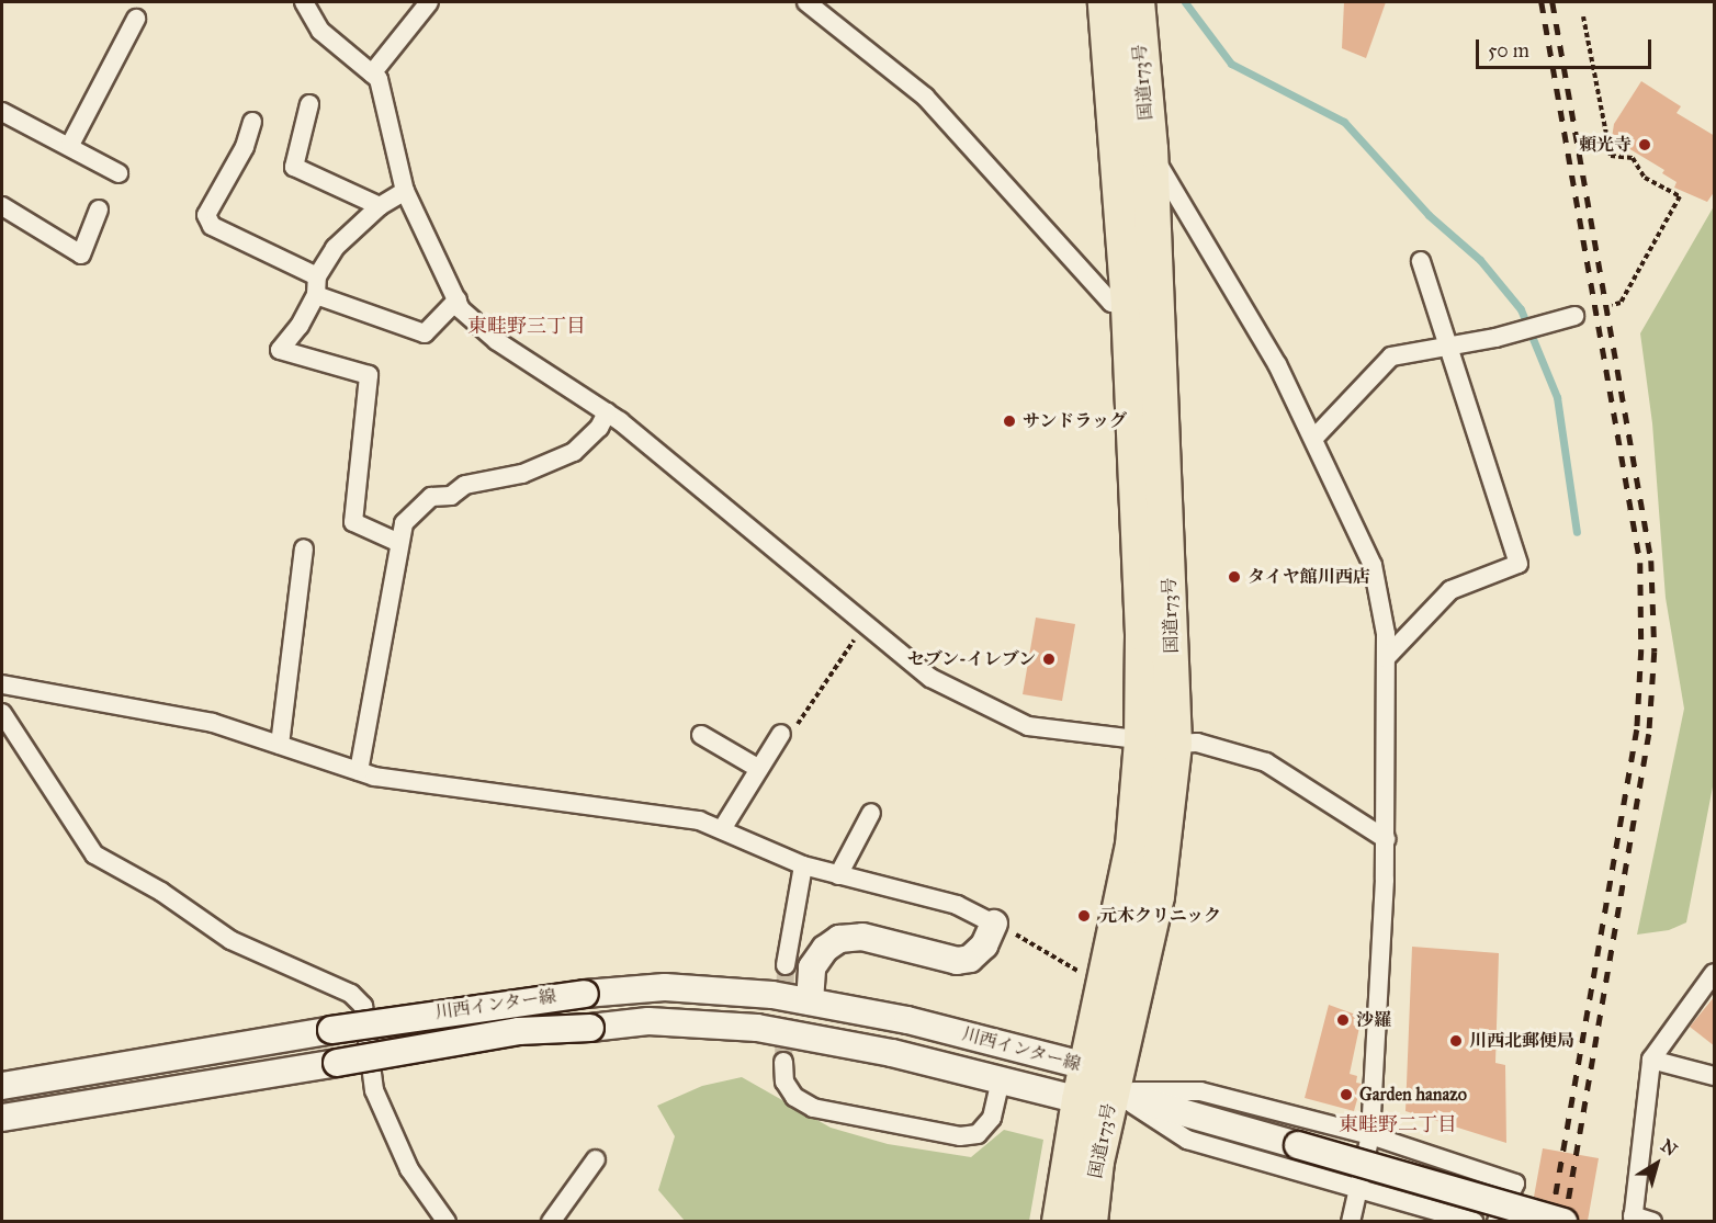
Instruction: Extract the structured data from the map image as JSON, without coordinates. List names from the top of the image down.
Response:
{
  "streets": {
    "highway": ["国道173号"],
    "main road": ["川西インター線"]
  },
  "crossings": [
    ["国道173号", "川西インター線"]
  ],
  "districts": ["東畦野三丁目", "東畦野二丁目"],
  "places": [
    "頼光寺",
    "サンドラッグ",
    "タイヤ館川西店",
    "セブン-イレブン",
    "元木クリニック",
    "沙羅",
    "川西北郵便局",
    "Garden hanazo"
  ],
  "scale_bar": "50 m",
  "north": "top right"
}
